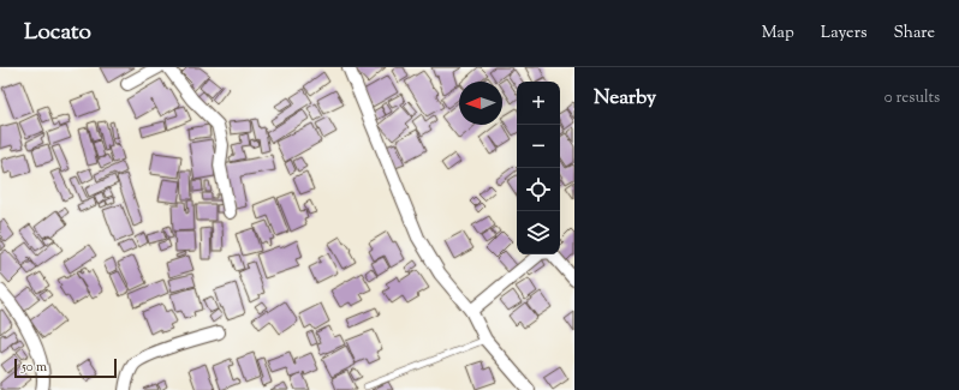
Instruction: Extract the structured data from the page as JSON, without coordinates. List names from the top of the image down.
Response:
{
  "scale_bar": "50 m",
  "north": "left",
  "page": {
    "header": "Locato",
    "nav": ["Map", "Layers", "Share"],
    "heading": ["Nearby", "0 results"],
    "map_buttons": ["+", "−"],
    "scale": "50 m"
  }
}
